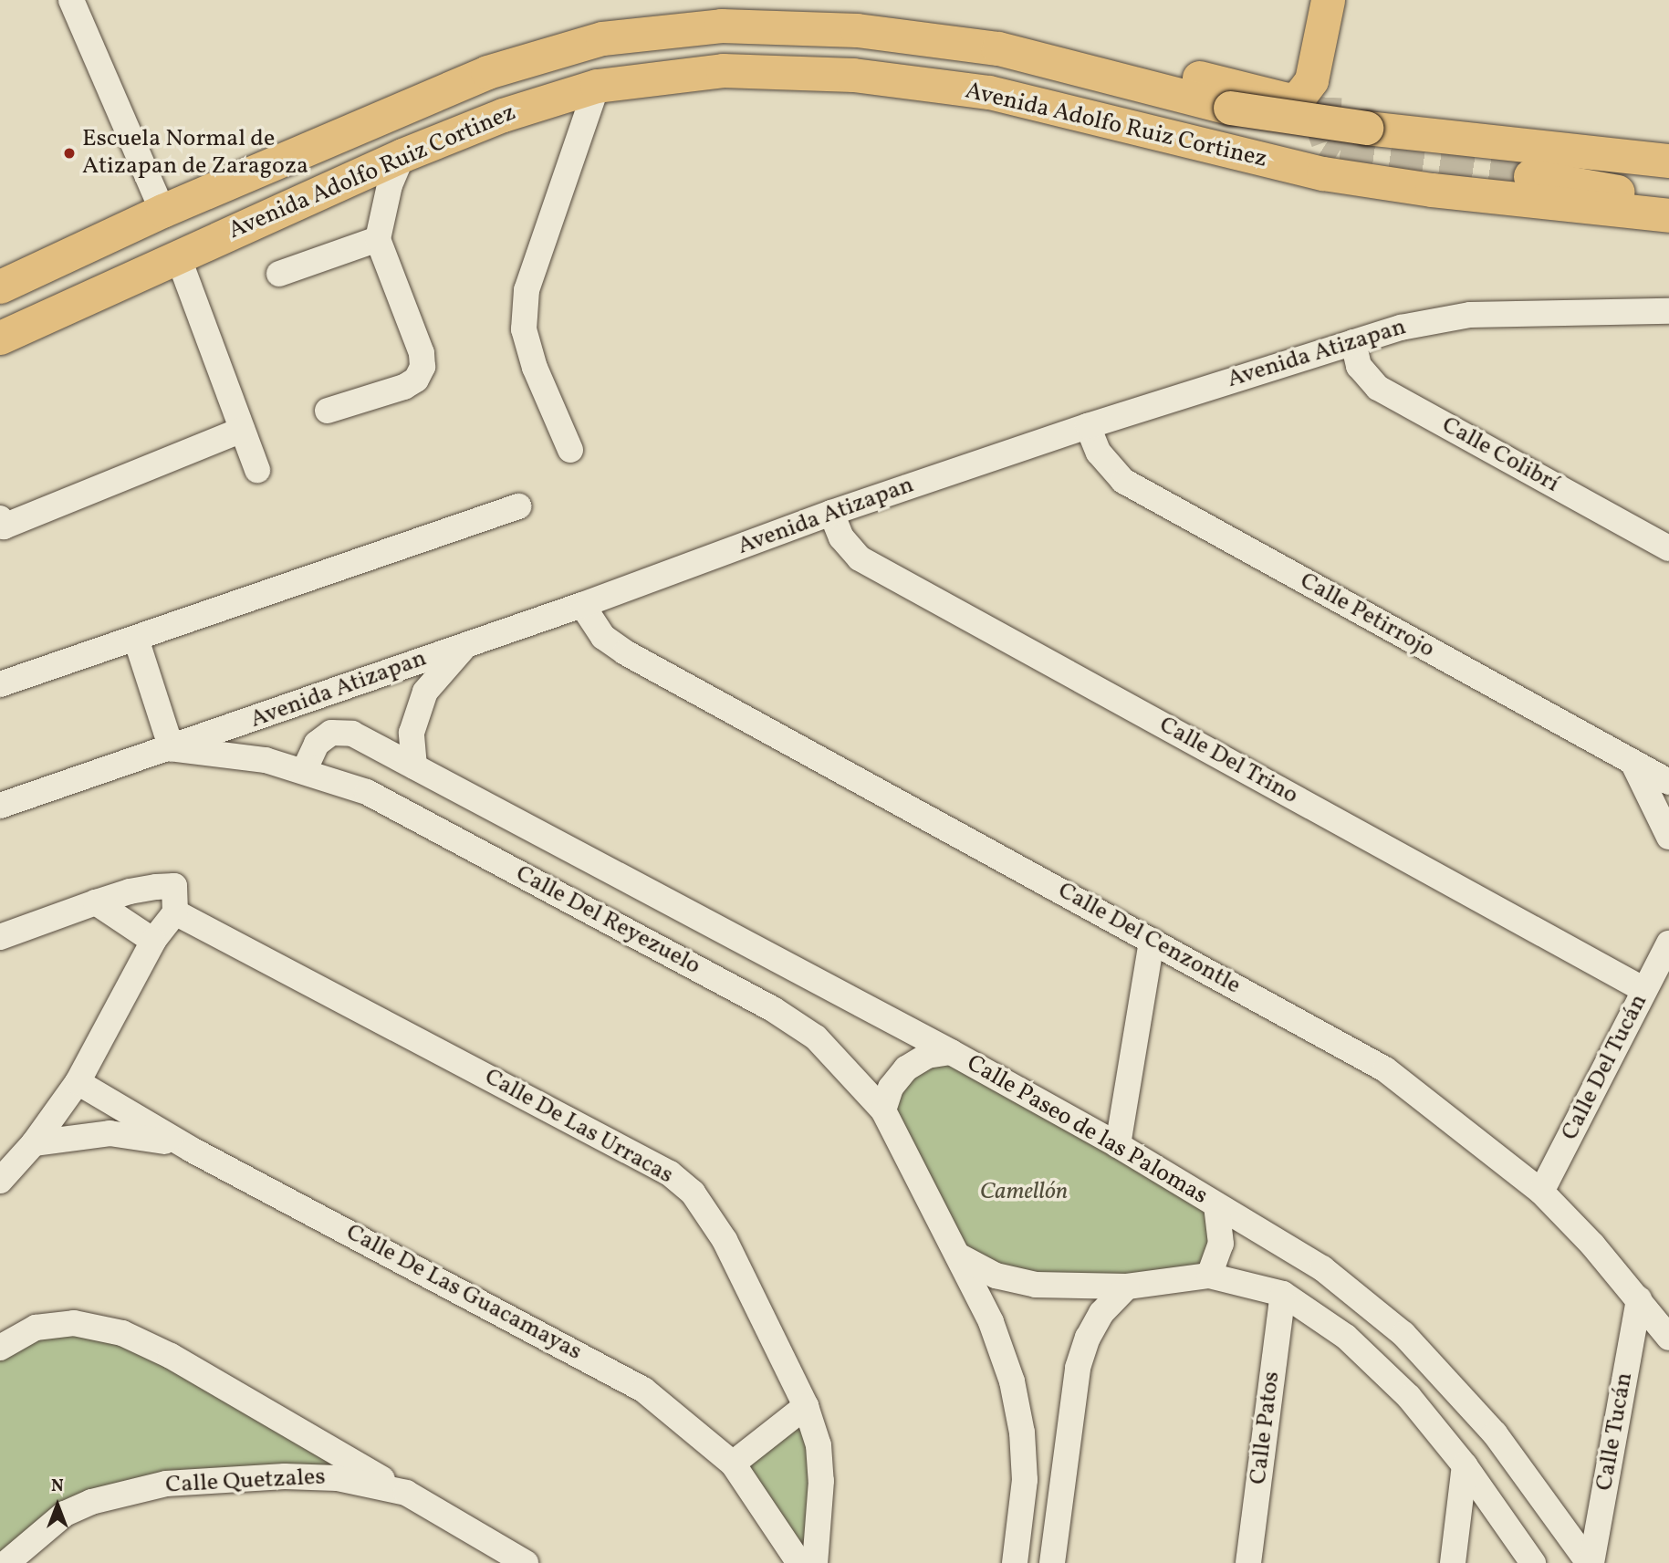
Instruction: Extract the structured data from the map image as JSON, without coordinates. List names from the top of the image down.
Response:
{
  "streets": {
    "main road": ["Avenida Adolfo Ruiz Cortinez"],
    "street": [
      "Avenida Atizapan",
      "Calle Colibrí",
      "Calle Petirrojo",
      "Calle Del Trino",
      "Calle Del Reyezuelo",
      "Calle Del Cenzontle",
      "Calle Del Tucán",
      "Calle De Las Urracas",
      "Calle Paseo de las Palomas",
      "Calle De Las Guacamayas",
      "Calle Patos",
      "Calle Tucán",
      "Calle Quetzales"
    ]
  },
  "crossings": [
    ["Avenida Atizapan", "Calle Colibrí"],
    ["Avenida Atizapan", "Calle Petirrojo"],
    ["Avenida Atizapan", "Calle Del Trino"],
    ["Avenida Atizapan", "Calle Del Reyezuelo"],
    ["Avenida Atizapan", "Calle Del Cenzontle"],
    ["Calle Del Trino", "Calle Del Tucán"],
    ["Calle Del Reyezuelo", "Calle Paseo de las Palomas"],
    ["Calle Del Cenzontle", "Calle Del Tucán"],
    ["Calle Del Cenzontle", "Calle Tucán"],
    ["Calle Paseo de las Palomas", "Calle Tucán"]
  ],
  "parks": ["Camellón"],
  "places": ["Escuela Normal de Atizapan de Zaragoza"],
  "north": "top"
}
